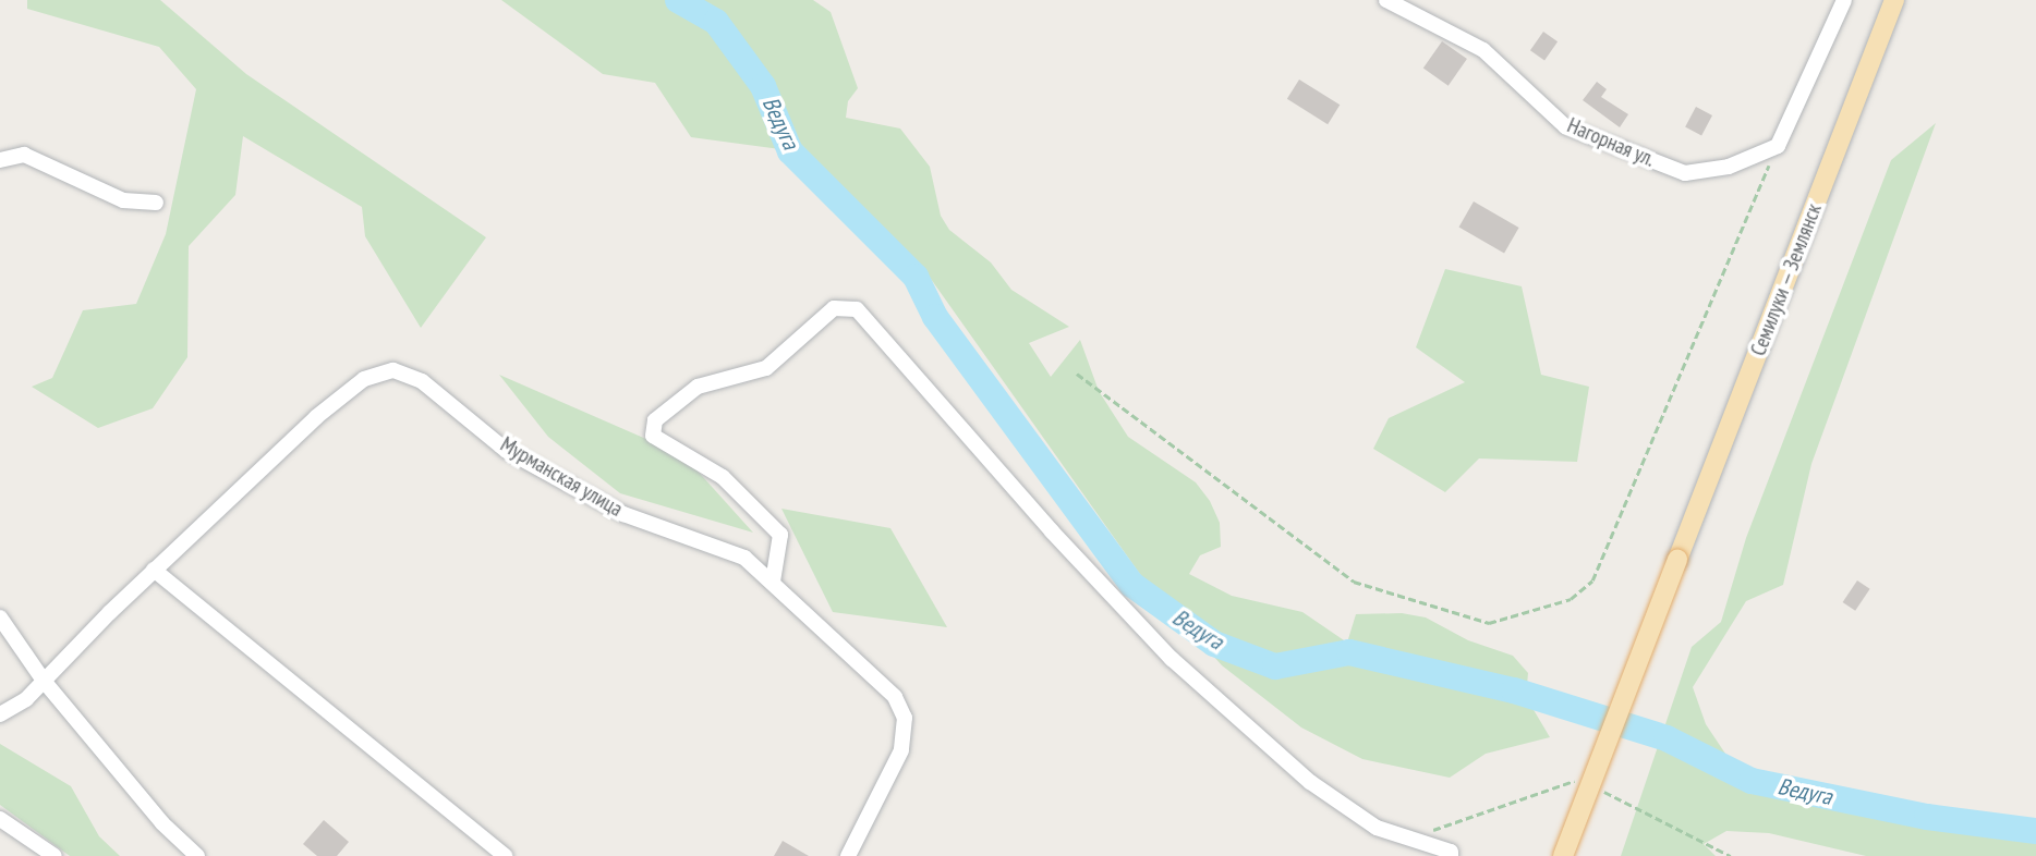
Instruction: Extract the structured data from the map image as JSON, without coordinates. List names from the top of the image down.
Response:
{
  "streets": {
    "main road": ["Семилуки — Землянск"],
    "street": ["Нагорная ул.", "Мурманская улица"]
  },
  "water": ["Ведуга"]
}
